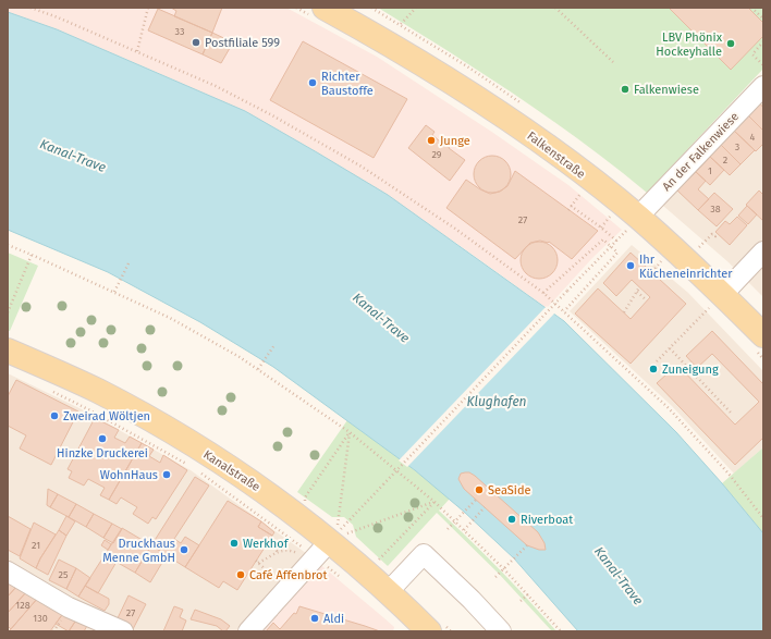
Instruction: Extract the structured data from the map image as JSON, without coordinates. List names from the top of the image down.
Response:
{
  "streets": {
    "main road": ["Falkenstraße", "Kanalstraße"],
    "street": ["An der Falkenwiese"]
  },
  "crossings": [
    ["An der Falkenwiese", "Falkenstraße"]
  ],
  "water": ["Kanal-Trave", "Klughafen"],
  "places": [
    "Postfiliale 599",
    "LBV Phönix Hockeyhalle",
    "Richter Baustoffe",
    "Falkenwiese",
    "Junge",
    "Ihr Kücheneinrichter",
    "Zuneigung",
    "Zweirad Wöltjen",
    "Hinzke Druckerei",
    "WohnHaus",
    "SeaSide",
    "Riverboat",
    "Werkhof",
    "Druckhaus Menne GmbH",
    "Café Affenbrot",
    "Aldi"
  ],
  "house_numbers": [
    "33",
    "4",
    "3",
    "29",
    "2",
    "1",
    "38",
    "27",
    "21",
    "25",
    "128",
    "27",
    "130"
  ]
}
